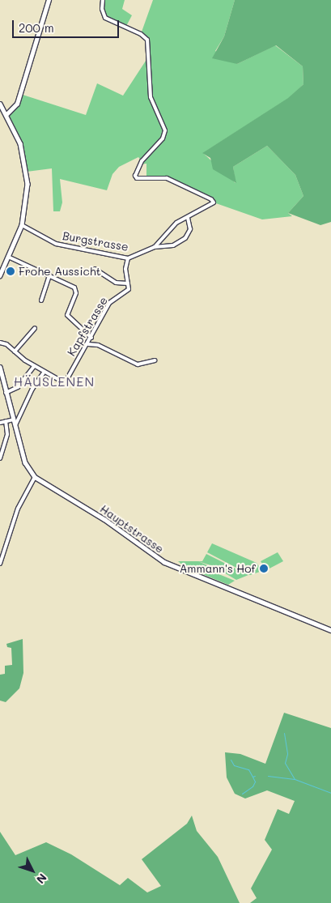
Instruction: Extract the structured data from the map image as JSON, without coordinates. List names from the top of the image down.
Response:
{
  "streets": {
    "street": ["Burgstrasse", "Kapfstrasse", "Hauptstrasse"]
  },
  "districts": ["HÄUSLENEN"],
  "places": ["Frohe Aussicht", "Ammann's Hof"],
  "scale_bar": "200 m",
  "north": "bottom right"
}
